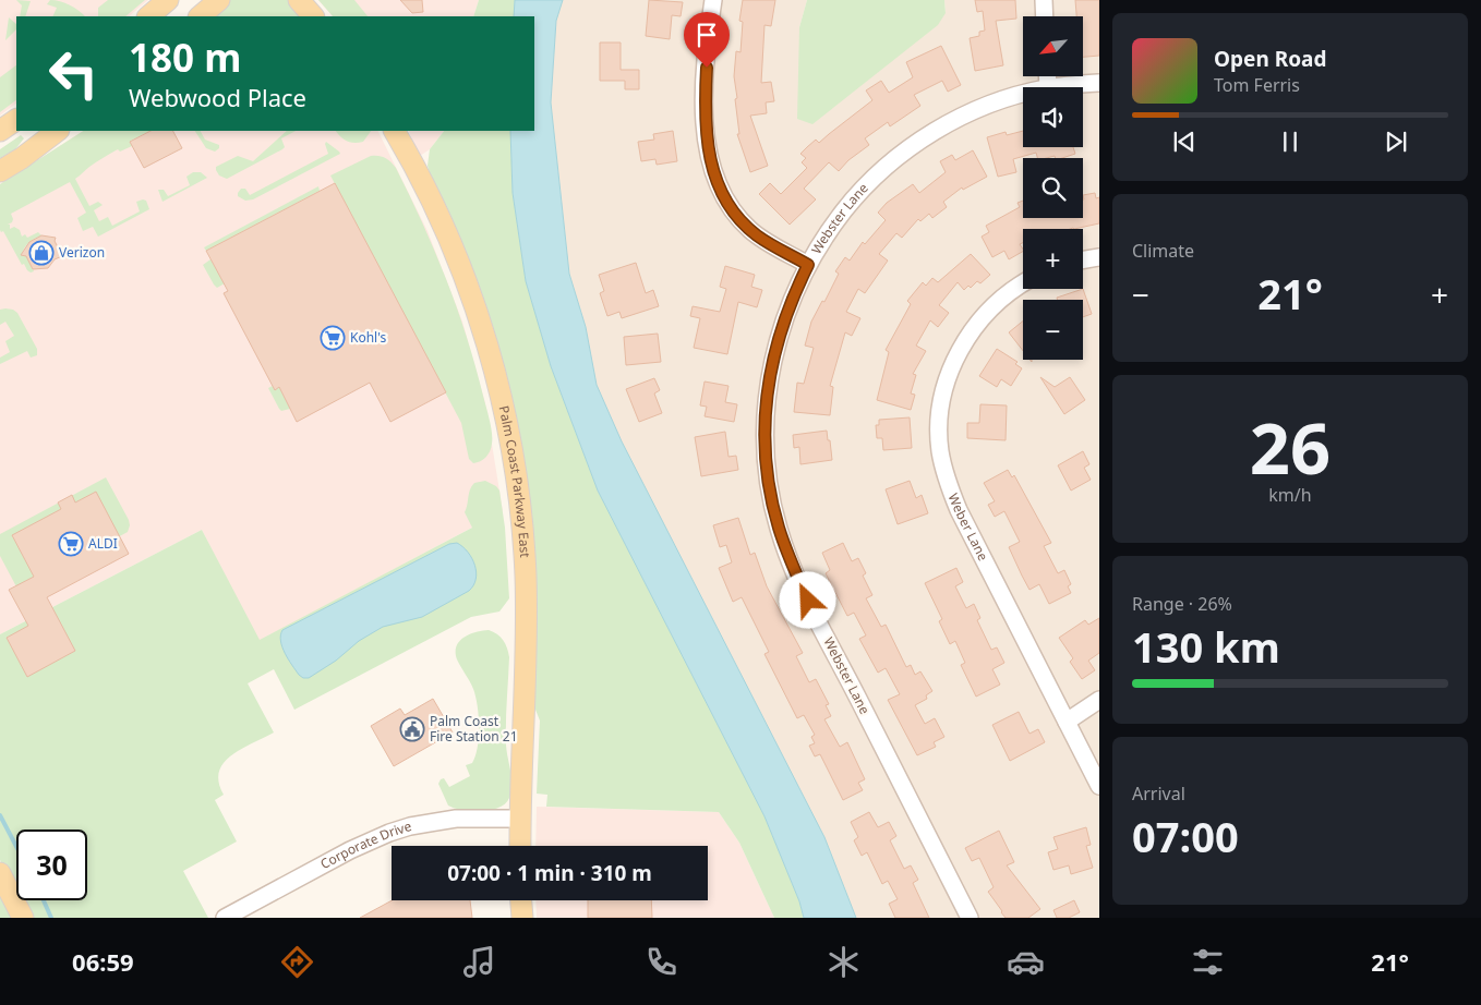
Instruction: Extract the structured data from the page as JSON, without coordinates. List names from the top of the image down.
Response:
{
  "streets": {
    "main road": ["Palm Coast Parkway East"],
    "street": ["Webster Lane", "Weber Lane", "Corporate Drive"]
  },
  "crossings": [
    ["Palm Coast Parkway East", "Corporate Drive"]
  ],
  "places": {
    "shop": ["Verizon"],
    "supermarket": ["Kohl's", "ALDI"],
    "public building": ["Palm Coast Fire Station 21"]
  },
  "north": "bottom left",
  "page": {
    "map_buttons": ["+", "−"],
    "turn": ["180 m", "Webwood Place"],
    "song": ["Open Road", "Tom Ferris"],
    "tile": [
      "Climate",
      ["26", "km/h"],
      ["Range · 26%", "130 km"],
      ["Arrival", "07:00"]
    ],
    "heat": ["−", "21°", "+"],
    "limit": "30",
    "trip": "07:00 · 1 min · 310 m",
    "tabs": ["06:59", "21°"]
  }
}
